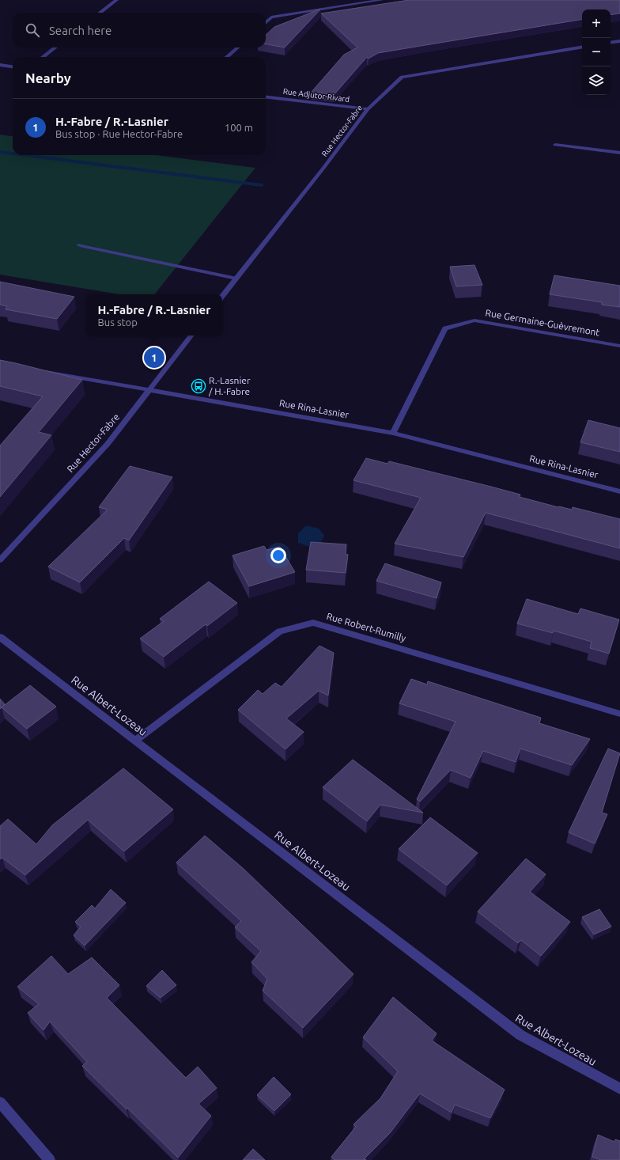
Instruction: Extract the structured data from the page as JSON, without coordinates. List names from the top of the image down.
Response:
{
  "streets": {
    "street": [
      "Rue Adjutor-Rivard",
      "Rue Hector-Fabre",
      "Rue Germaine-Guèvremont",
      "Rue Rina-Lasnier",
      "Rue Robert-Rumilly",
      "Rue Albert-Lozeau"
    ]
  },
  "crossings": [
    ["Rue Adjutor-Rivard", "Rue Hector-Fabre"],
    ["Rue Hector-Fabre", "Rue Rina-Lasnier"],
    ["Rue Germaine-Guèvremont", "Rue Rina-Lasnier"],
    ["Rue Robert-Rumilly", "Rue Albert-Lozeau"]
  ],
  "places": {
    "bus stop": ["R.-Lasnier / H.-Fabre"]
  },
  "page": {
    "map_buttons": ["+", "−"],
    "search": "Search here",
    "heading": "Nearby",
    "list": [
      {
        "mark": "1",
        "name": "H.-Fabre / R.-Lasnier",
        "note": "Bus stop · Rue Hector-Fabre",
        "value": "100 m"
      }
    ],
    "popup": ["H.-Fabre / R.-Lasnier", "Bus stop"],
    "pins": "1"
  }
}
